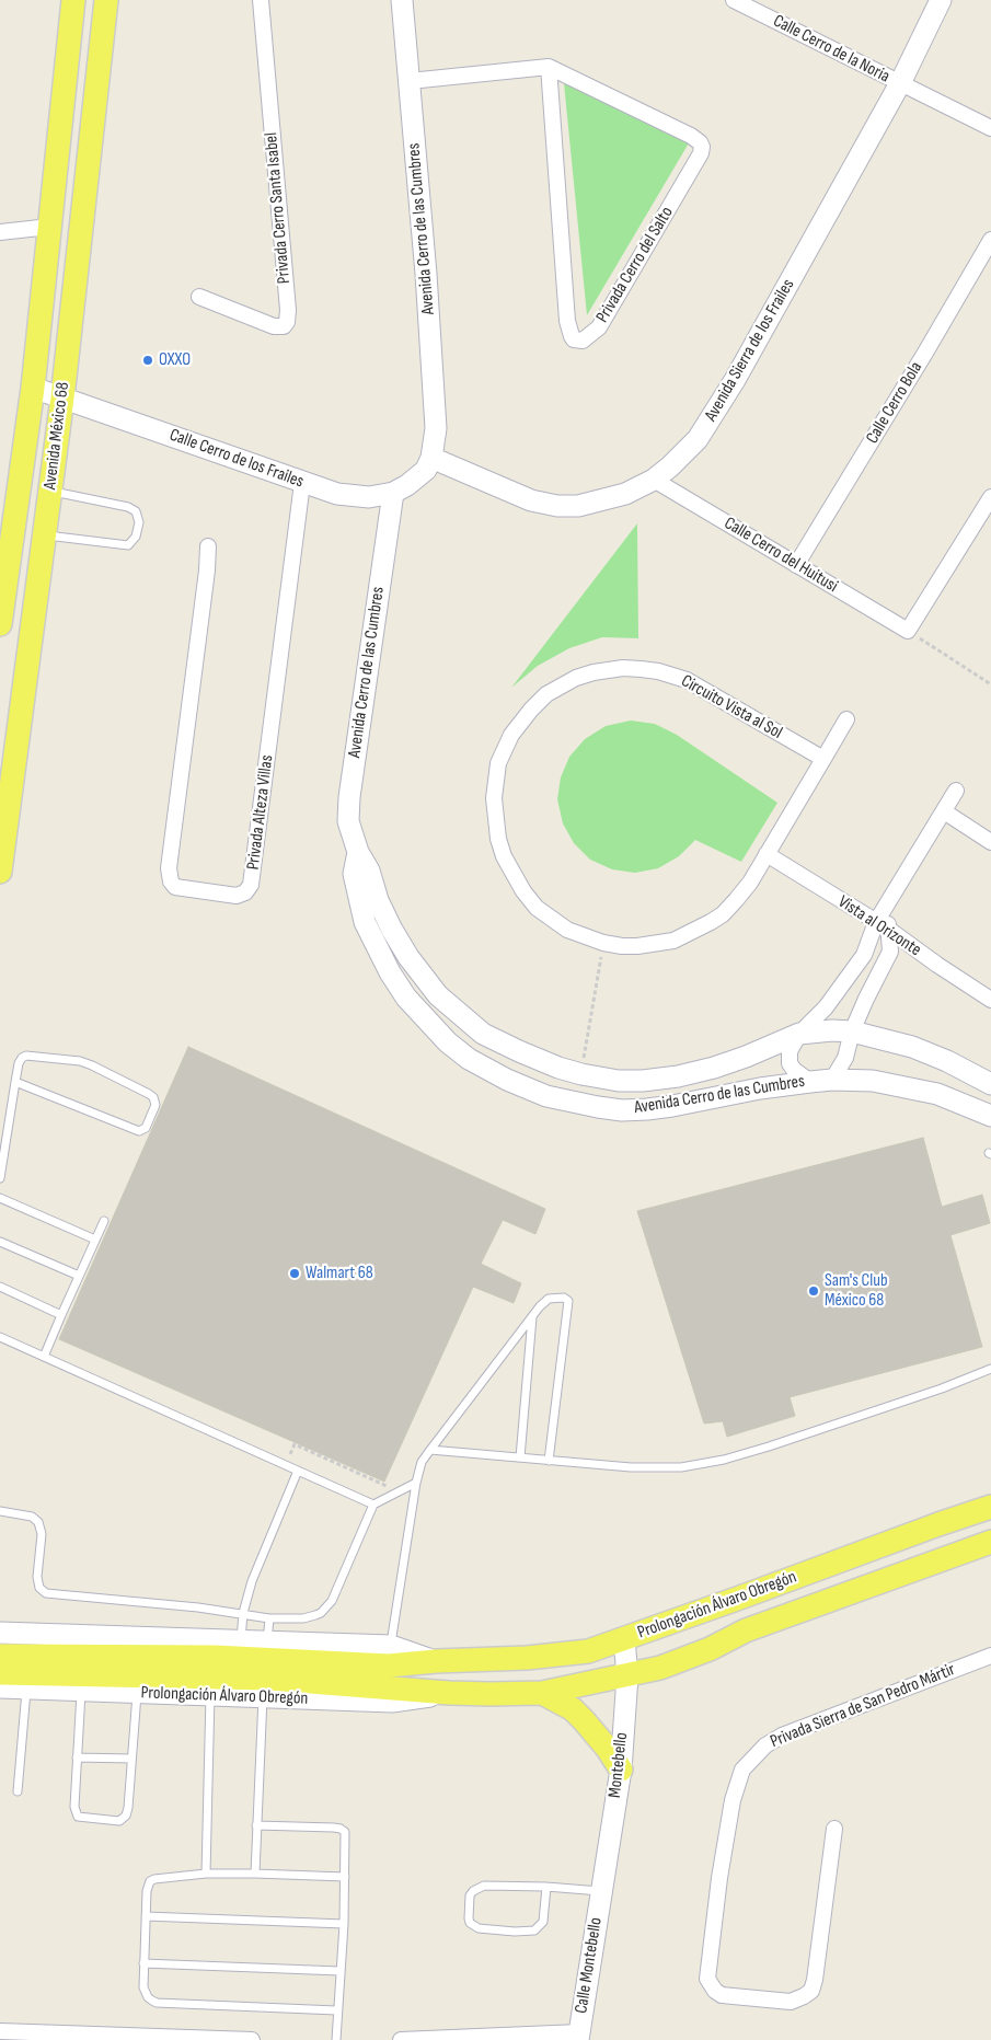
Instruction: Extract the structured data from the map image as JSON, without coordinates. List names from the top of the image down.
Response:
{
  "streets": {
    "main road": ["Avenida México 68", "Prolongación Álvaro Obregón"],
    "street": [
      "Calle Cerro de la Noria",
      "Privada Cerro Santa Isabel",
      "Avenida Cerro de las Cumbres",
      "Privada Cerro del Salto",
      "Avenida Sierra de los Frailes",
      "Calle Cerro Bola",
      "Calle Cerro de los Frailes",
      "Calle Cerro del Huitusi",
      "Circuito Vista al Sol",
      "Privada Alteza Villas",
      "Vista al Orizonte",
      "Privada Sierra de San Pedro Mártir",
      "Montebello",
      "Calle Montebello"
    ]
  },
  "crossings": [
    ["Calle Cerro de la Noria", "Avenida Sierra de los Frailes"],
    ["Avenida Cerro de las Cumbres", "Avenida Sierra de los Frailes"],
    ["Avenida Cerro de las Cumbres", "Calle Cerro de los Frailes"],
    ["Avenida Sierra de los Frailes", "Calle Cerro de los Frailes"],
    ["Avenida Sierra de los Frailes", "Calle Cerro del Huitusi"],
    ["Calle Cerro Bola", "Calle Cerro del Huitusi"],
    ["Avenida México 68", "Calle Cerro de los Frailes"],
    ["Calle Cerro de los Frailes", "Privada Alteza Villas"],
    ["Circuito Vista al Sol", "Vista al Orizonte"],
    ["Prolongación Álvaro Obregón", "Montebello"],
    ["Montebello", "Calle Montebello"]
  ],
  "places": ["OXXO", "Walmart 68", "Sam's Club México 68"]
}
